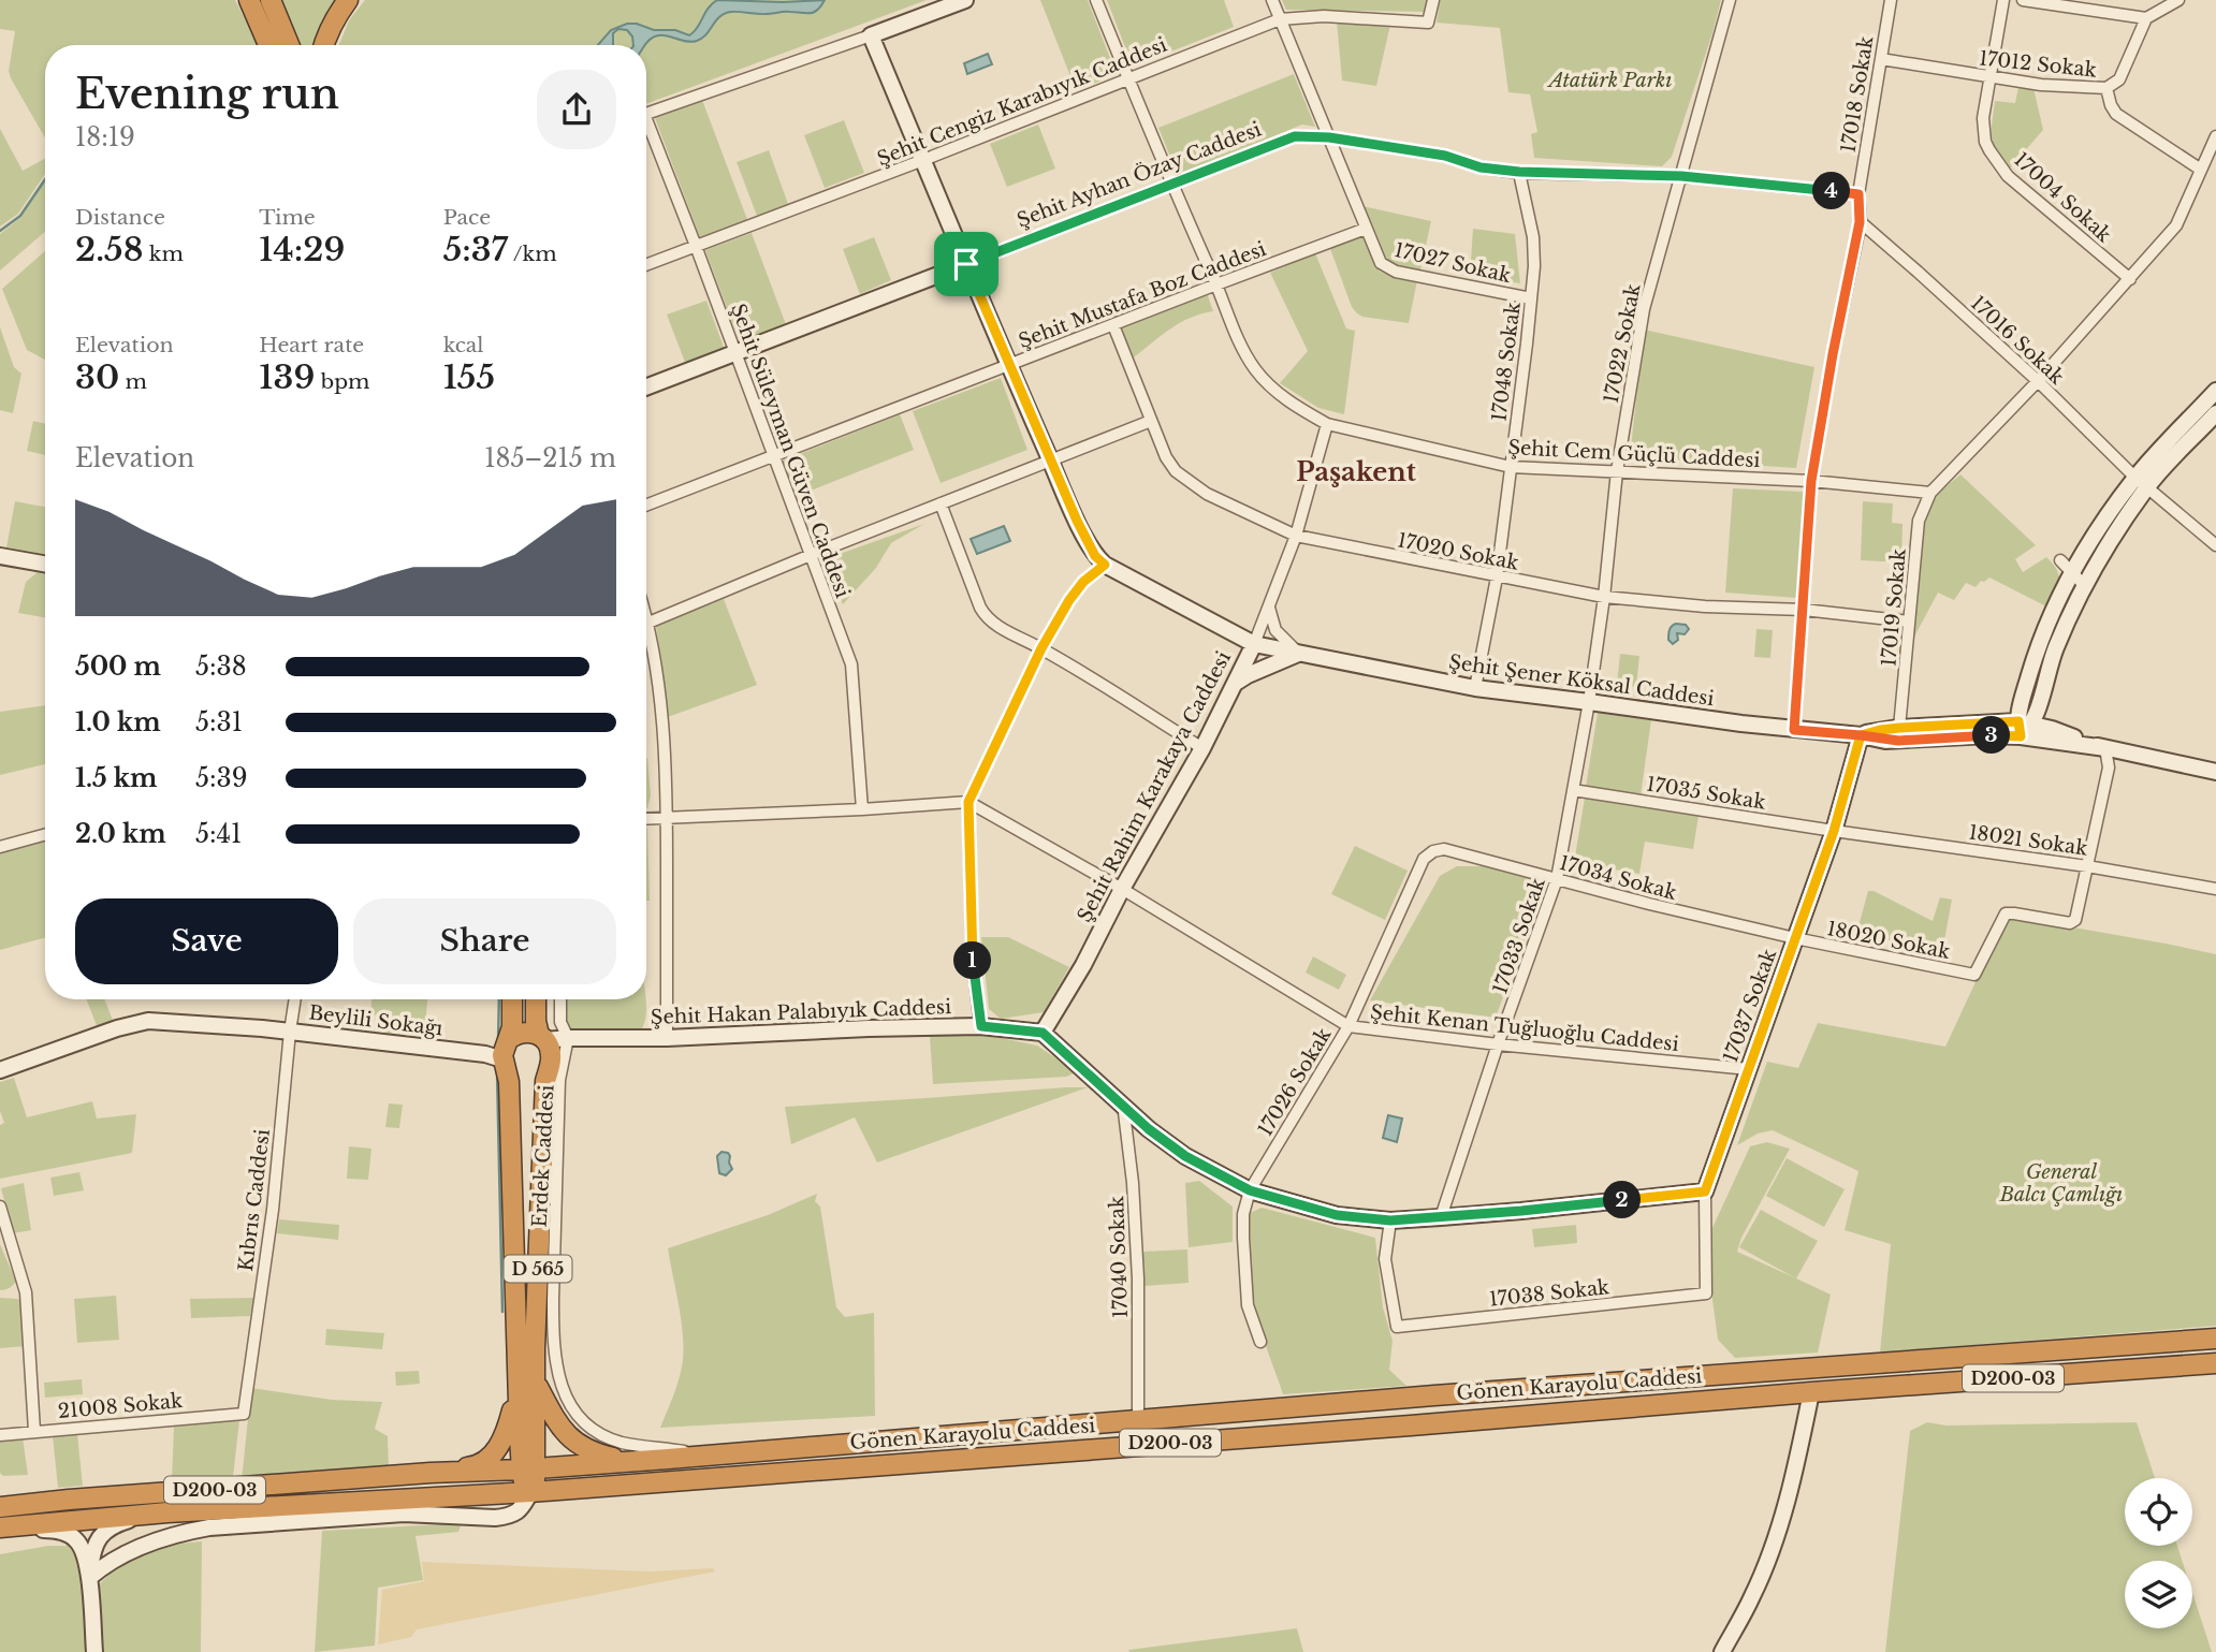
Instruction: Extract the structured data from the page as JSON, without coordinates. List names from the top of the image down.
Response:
{
  "streets": {
    "highway": [
      "Erdek Caddesi",
      "D 565",
      "D200-03",
      "Gönen Karayolu Caddesi"
    ],
    "main road": [
      "Şehit Ayhan Özay Caddesi",
      "Şehit Şener Köksal Caddesi",
      "Şehit Rahim Karakaya Caddesi",
      "17037 Sokak",
      "Şehit Hakan Palabıyık Caddesi",
      "Beylili Sokağı"
    ],
    "street": [
      "17012 Sokak",
      "17018 Sokak",
      "Şehit Cengiz Karabıyık Caddesi",
      "17004 Sokak",
      "17027 Sokak",
      "Şehit Mustafa Boz Caddesi",
      "17016 Sokak",
      "17022 Sokak",
      "17048 Sokak",
      "Şehit Süleyman Güven Caddesi",
      "Şehit Cem Güçlü Caddesi",
      "17020 Sokak",
      "17019 Sokak",
      "17035 Sokak",
      "18021 Sokak",
      "17034 Sokak",
      "17033 Sokak",
      "18020 Sokak",
      "Şehit Kenan Tuğluoğlu Caddesi",
      "17026 Sokak",
      "Kıbrıs Caddesi",
      "17040 Sokak",
      "17038 Sokak",
      "21008 Sokak"
    ]
  },
  "crossings": [
    ["17012 Sokak", "17018 Sokak"],
    ["17012 Sokak", "17004 Sokak"],
    ["17018 Sokak", "Şehit Ayhan Özay Caddesi"],
    ["17018 Sokak", "17016 Sokak"],
    ["17018 Sokak", "Şehit Cem Güçlü Caddesi"],
    ["17018 Sokak", "17020 Sokak"],
    ["17018 Sokak", "Şehit Şener Köksal Caddesi"],
    ["Şehit Cengiz Karabıyık Caddesi", "17027 Sokak"],
    ["Şehit Cengiz Karabıyık Caddesi", "Şehit Süleyman Güven Caddesi"],
    ["Şehit Cengiz Karabıyık Caddesi", "Şehit Cem Güçlü Caddesi"],
    ["Şehit Cengiz Karabıyık Caddesi", "Şehit Şener Köksal Caddesi"],
    ["Şehit Ayhan Özay Caddesi", "17027 Sokak"],
    ["Şehit Ayhan Özay Caddesi", "17022 Sokak"],
    ["Şehit Ayhan Özay Caddesi", "17048 Sokak"],
    ["Şehit Ayhan Özay Caddesi", "Şehit Süleyman Güven Caddesi"],
    ["Şehit Ayhan Özay Caddesi", "Şehit Cem Güçlü Caddesi"],
    ["Şehit Ayhan Özay Caddesi", "Şehit Şener Köksal Caddesi"],
    ["17027 Sokak", "Şehit Mustafa Boz Caddesi"],
    ["17027 Sokak", "17048 Sokak"],
    ["Şehit Mustafa Boz Caddesi", "Şehit Süleyman Güven Caddesi"],
    ["Şehit Mustafa Boz Caddesi", "Şehit Cem Güçlü Caddesi"],
    ["Şehit Mustafa Boz Caddesi", "17020 Sokak"],
    ["Şehit Mustafa Boz Caddesi", "Şehit Şener Köksal Caddesi"],
    ["17022 Sokak", "Şehit Cem Güçlü Caddesi"],
    ["17022 Sokak", "17020 Sokak"],
    ["17022 Sokak", "Şehit Şener Köksal Caddesi"],
    ["17022 Sokak", "17033 Sokak"],
    ["17048 Sokak", "Şehit Cem Güçlü Caddesi"],
    ["Şehit Cem Güçlü Caddesi", "17019 Sokak"],
    ["Şehit Cem Güçlü Caddesi", "Şehit Rahim Karakaya Caddesi"],
    ["17020 Sokak", "17019 Sokak"],
    ["17020 Sokak", "Şehit Rahim Karakaya Caddesi"],
    ["17019 Sokak", "Şehit Şener Köksal Caddesi"],
    ["Şehit Şener Köksal Caddesi", "Şehit Rahim Karakaya Caddesi"],
    ["Şehit Şener Köksal Caddesi", "17033 Sokak"],
    ["Şehit Şener Köksal Caddesi", "17037 Sokak"],
    ["Şehit Rahim Karakaya Caddesi", "Şehit Hakan Palabıyık Caddesi"],
    ["Şehit Rahim Karakaya Caddesi", "Şehit Kenan Tuğluoğlu Caddesi"],
    ["17035 Sokak", "18021 Sokak"],
    ["17035 Sokak", "17033 Sokak"],
    ["17035 Sokak", "17037 Sokak"],
    ["18021 Sokak", "18020 Sokak"],
    ["18021 Sokak", "17037 Sokak"],
    ["17034 Sokak", "17033 Sokak"],
    ["17034 Sokak", "18020 Sokak"],
    ["17034 Sokak", "17037 Sokak"],
    ["17034 Sokak", "17026 Sokak"],
    ["17033 Sokak", "Şehit Kenan Tuğluoğlu Caddesi"],
    ["18020 Sokak", "17037 Sokak"],
    ["17037 Sokak", "Şehit Kenan Tuğluoğlu Caddesi"],
    ["17037 Sokak", "17038 Sokak"],
    ["Şehit Hakan Palabıyık Caddesi", "Erdek Caddesi"],
    ["Beylili Sokağı", "Erdek Caddesi"],
    ["Beylili Sokağı", "Kıbrıs Caddesi"],
    ["Şehit Kenan Tuğluoğlu Caddesi", "17026 Sokak"],
    ["Erdek Caddesi", "D 565"],
    ["Erdek Caddesi", "Gönen Karayolu Caddesi"],
    ["Kıbrıs Caddesi", "21008 Sokak"],
    ["D 565", "Gönen Karayolu Caddesi"]
  ],
  "districts": ["Paşakent"],
  "parks": ["Atatürk Parkı", "General Balcı Çamlığı"],
  "page": {
    "heading": ["Evening run", "18:19"],
    "pins": [
      "4",
      "3",
      "1",
      "2"
    ],
    "stats": [
      ["Distance", "2.58 km"],
      ["Time", "14:29"],
      ["Pace", "5:37 /km"],
      ["Elevation", "30 m"],
      ["Heart rate", "139 bpm"],
      ["kcal", "155"]
    ],
    "chart": ["Elevation", "185–215 m"],
    "list": [
      {
        "name": "500 m",
        "note": "5:38"
      },
      {
        "name": "1.0 km",
        "note": "5:31"
      },
      {
        "name": "1.5 km",
        "note": "5:39"
      },
      {
        "name": "2.0 km",
        "note": "5:41"
      }
    ],
    "buttons": ["Save", "Share"]
  }
}
